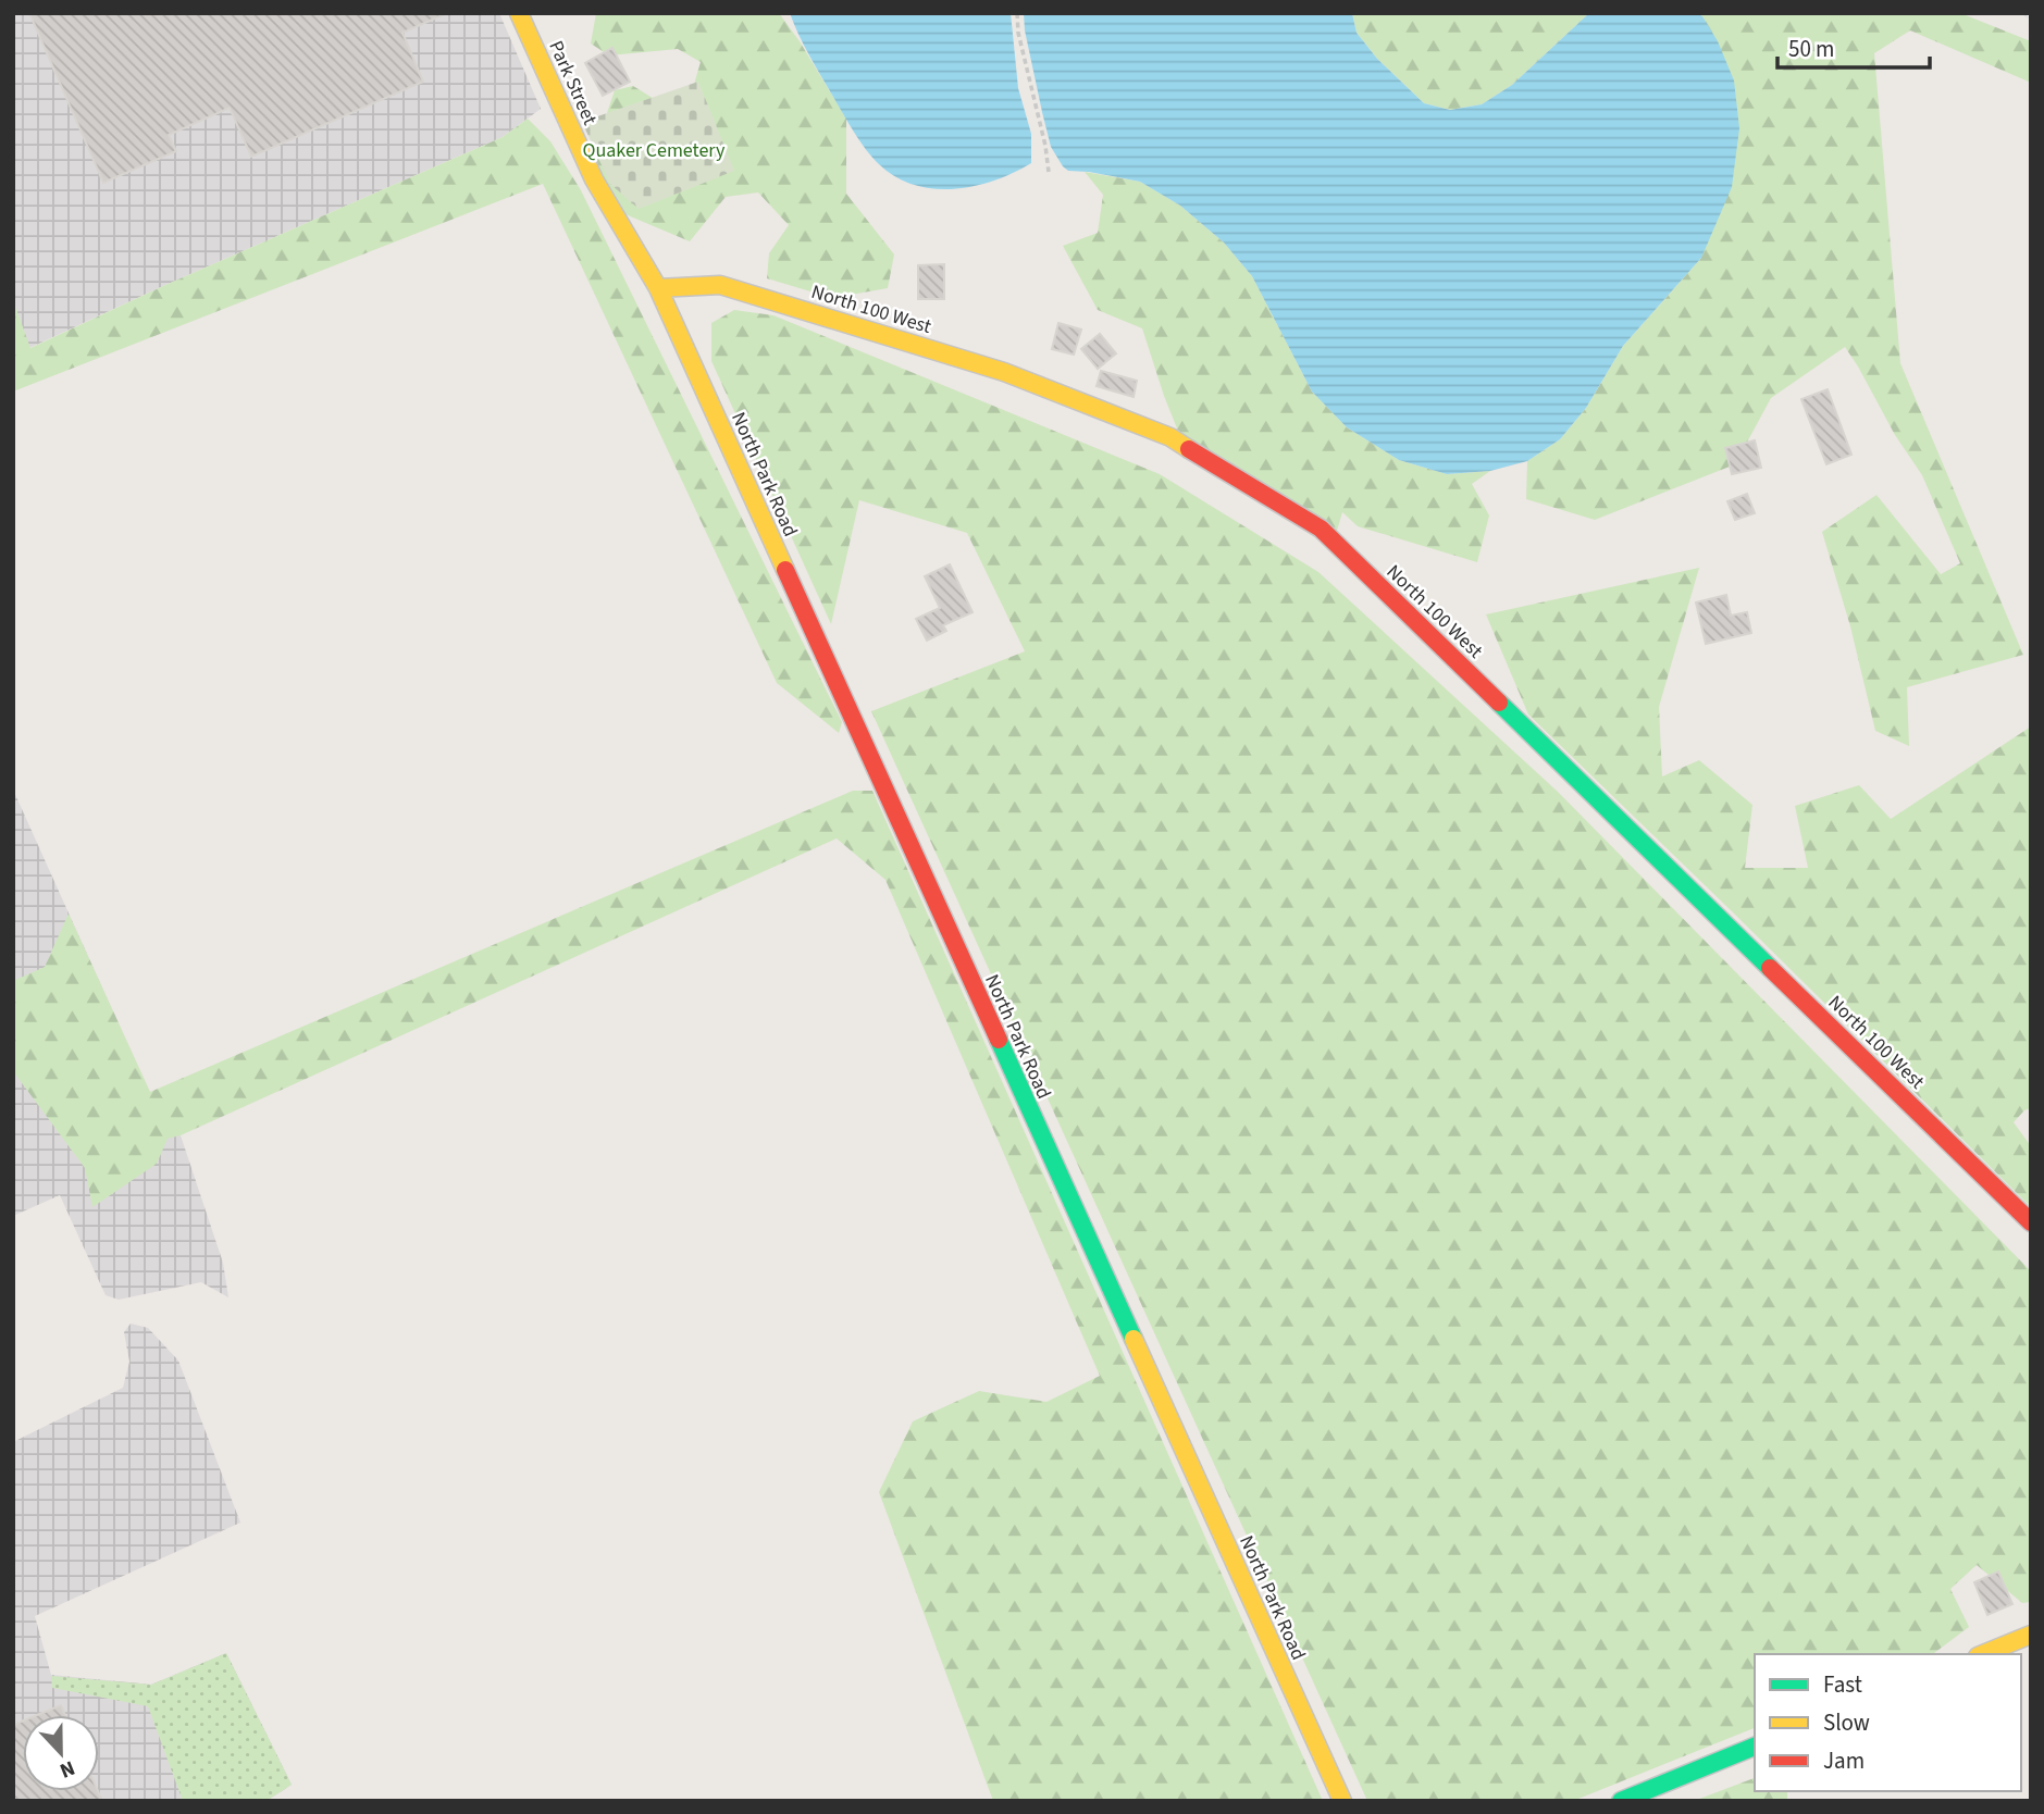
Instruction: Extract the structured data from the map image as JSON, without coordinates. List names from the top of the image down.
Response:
{
  "streets": {
    "street": ["Park Street", "North 100 West", "North Park Road"]
  },
  "crossings": [
    ["Park Street", "North 100 West"],
    ["Park Street", "North Park Road"],
    ["North 100 West", "North Park Road"]
  ],
  "parks": ["Quaker Cemetery"],
  "legend": ["Fast", "Slow", "Jam"],
  "scale_bar": "50 m",
  "north": "bottom"
}
